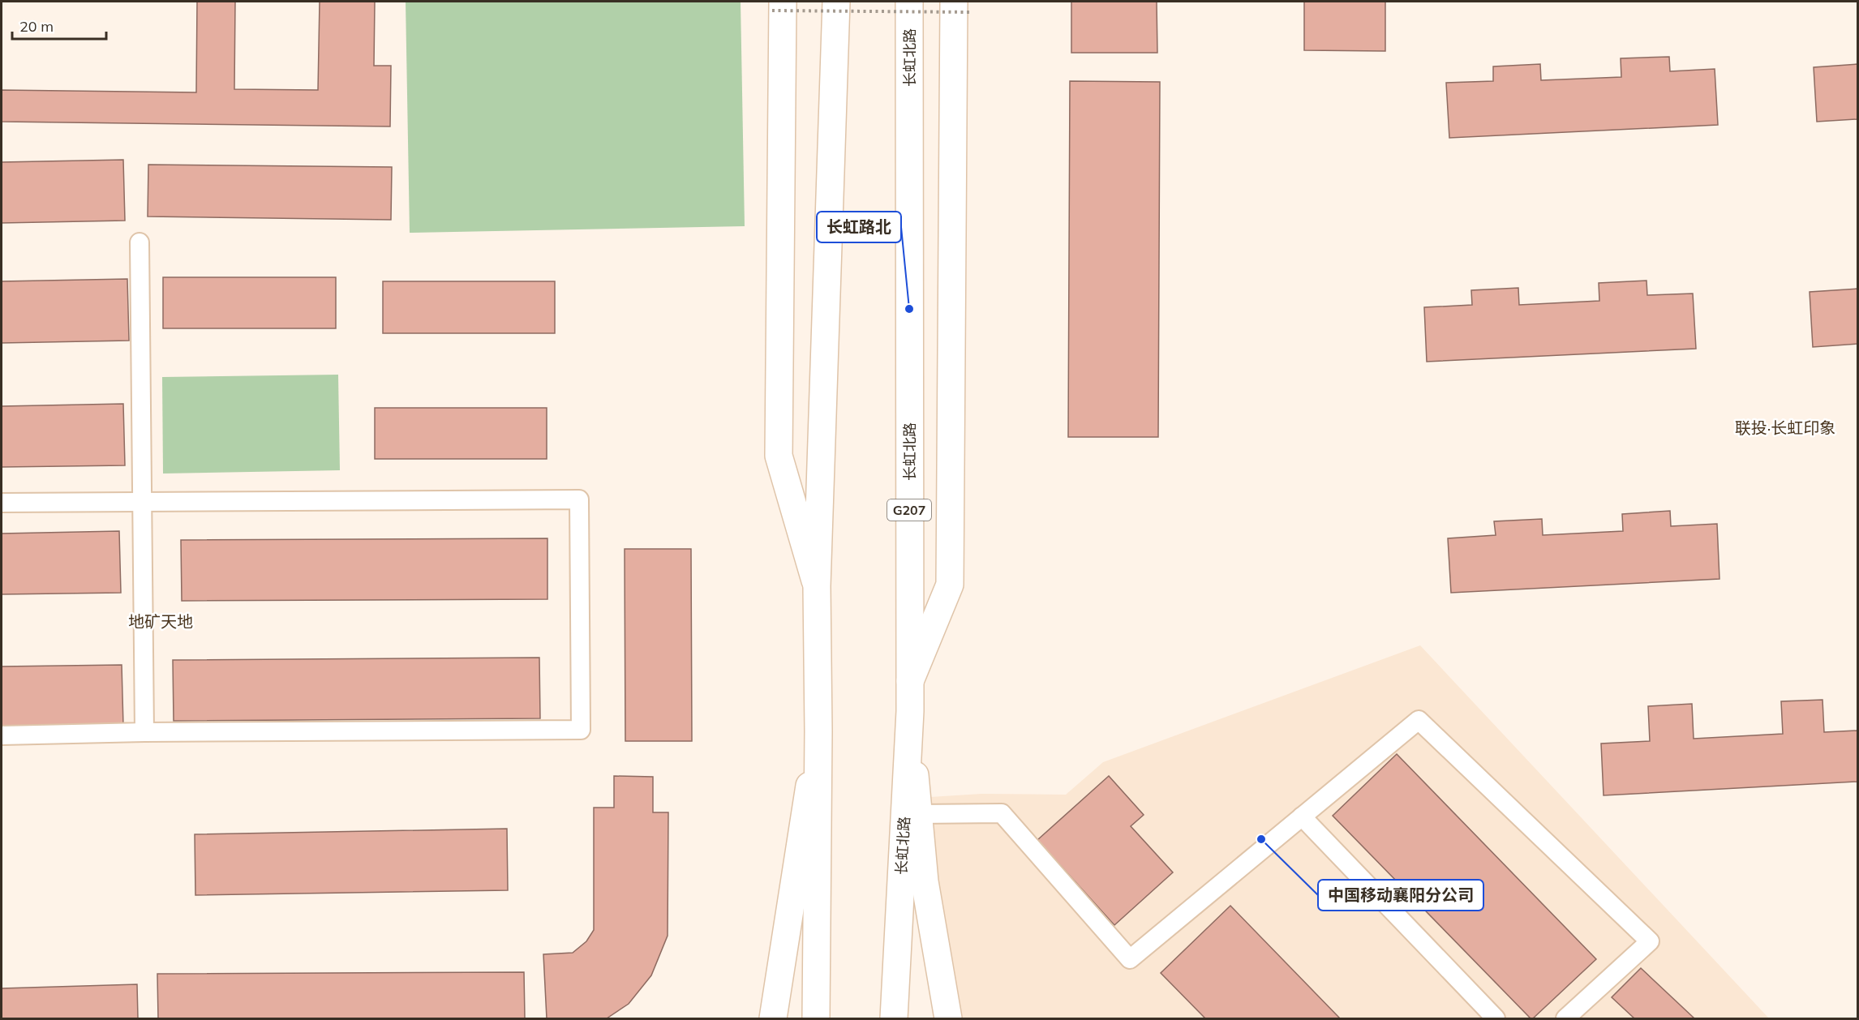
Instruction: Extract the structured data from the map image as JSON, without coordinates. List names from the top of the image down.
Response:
{
  "streets": {
    "main road": ["长虹北路", "G207"]
  },
  "districts": ["联投·长虹印象", "地矿天地"],
  "places": ["长虹路北", "中国移动襄阳分公司"],
  "scale_bar": "20 m"
}
